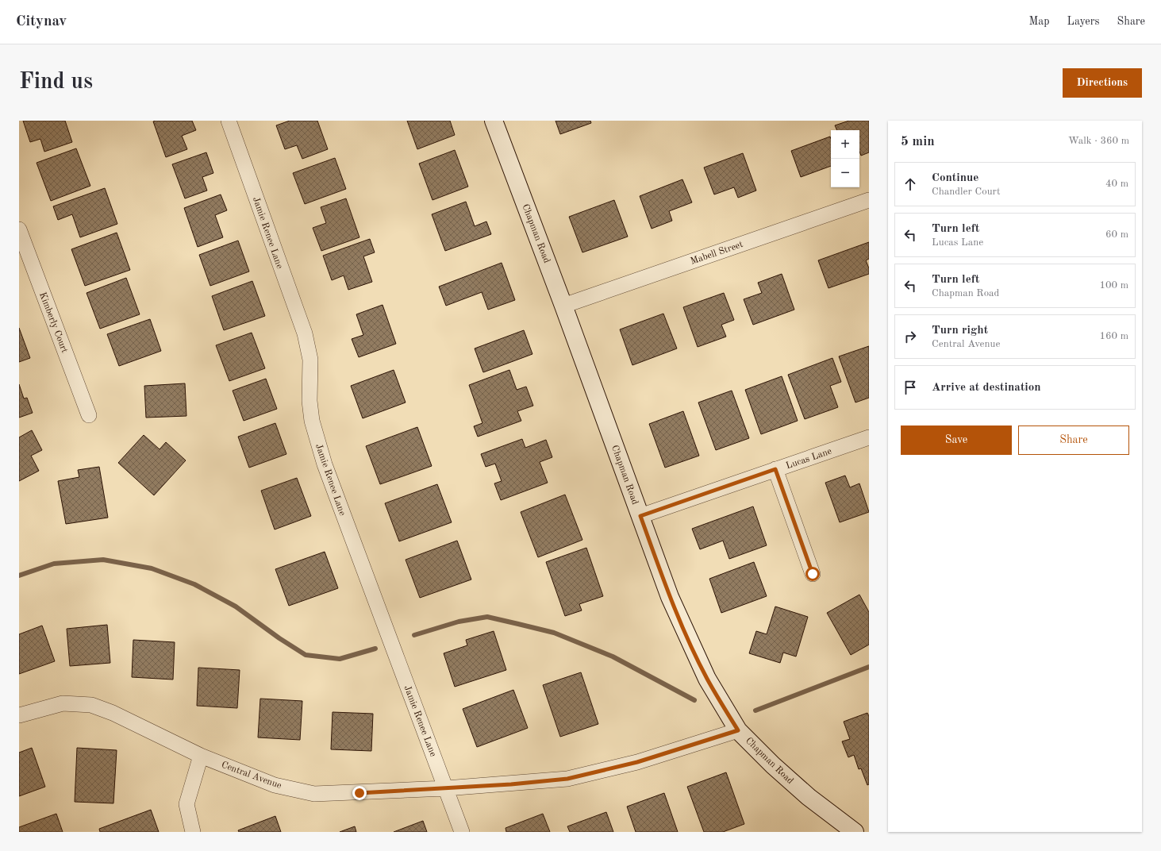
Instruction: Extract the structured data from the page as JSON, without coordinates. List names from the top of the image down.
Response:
{
  "streets": {
    "street": [
      "Jamie Renee Lane",
      "Chapman Road",
      "Mabell Street",
      "Kimberly Court",
      "Lucas Lane",
      "Central Avenue"
    ]
  },
  "crossings": [
    ["Jamie Renee Lane", "Central Avenue"],
    ["Chapman Road", "Mabell Street"],
    ["Chapman Road", "Lucas Lane"],
    ["Chapman Road", "Central Avenue"]
  ],
  "page": {
    "header": "Citynav",
    "nav": ["Map", "Layers", "Share"],
    "buttons": [
      "Directions",
      ["Save", "Share"]
    ],
    "title": "Find us",
    "heading": ["5 min", "Walk · 360 m"],
    "map_buttons": ["+", "−"],
    "list": [
      ["Continue", "Chandler Court", "40 m"],
      ["Turn left", "Lucas Lane", "60 m"],
      ["Turn left", "Chapman Road", "100 m"],
      ["Turn right", "Central Avenue", "160 m"],
      "Arrive at destination"
    ]
  }
}
